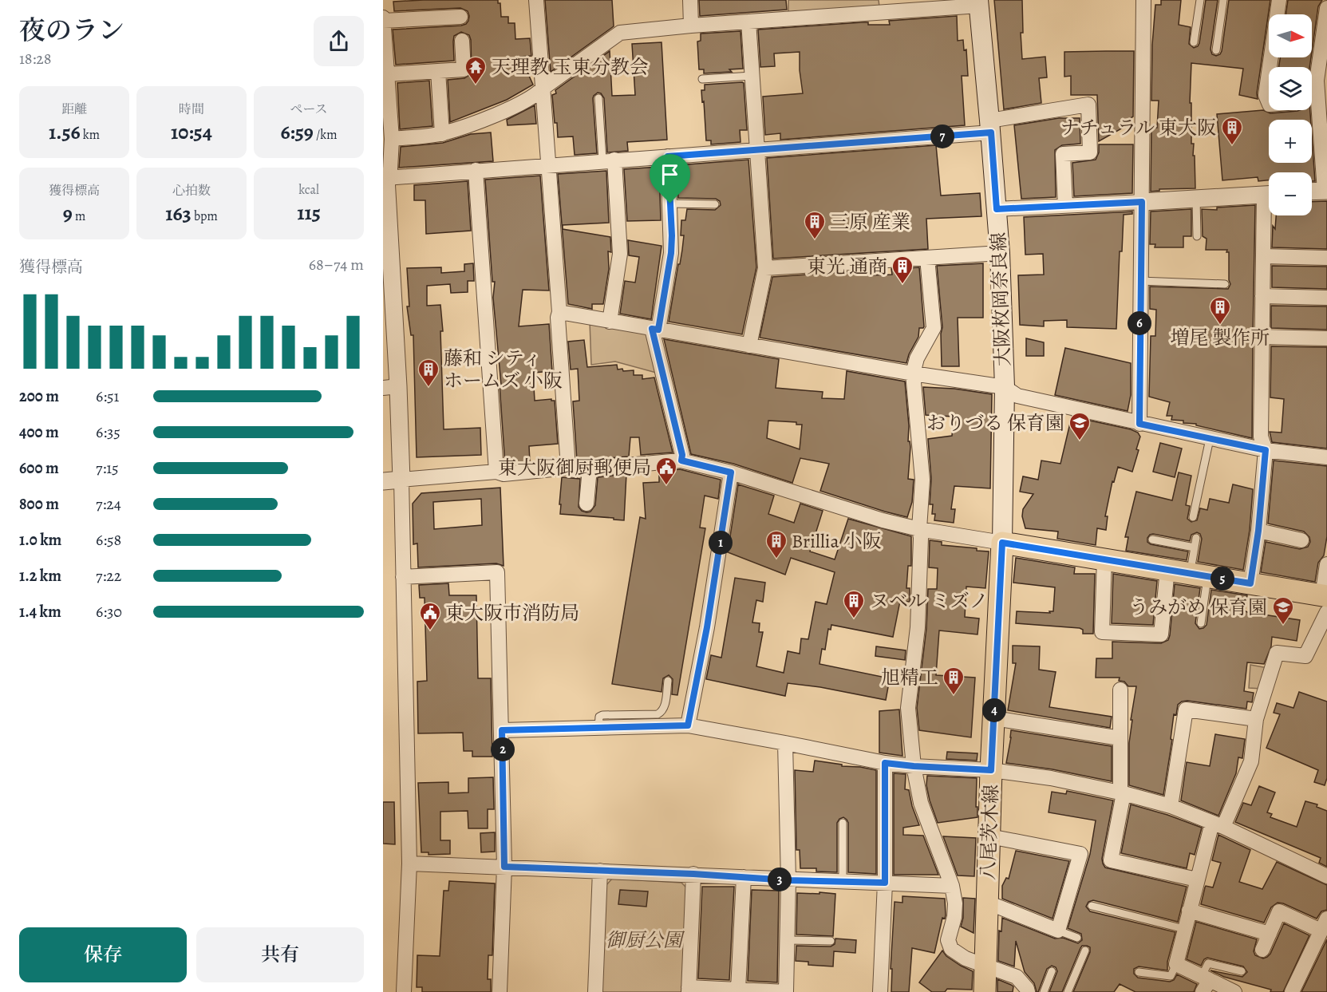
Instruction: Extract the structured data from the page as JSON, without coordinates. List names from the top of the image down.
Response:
{
  "streets": {
    "main road": ["大阪枚岡奈良線", "八尾茨木線"]
  },
  "crossings": [
    ["大阪枚岡奈良線", "八尾茨木線"]
  ],
  "parks": ["御厨公園"],
  "places": {
    "temple": ["天理教 玉東分教会"],
    "building": [
      "ナチュラル 東大阪",
      "三原 産業",
      "東光 通商",
      "増尾 製作所",
      "藤和 シティ ホームズ 小阪",
      "Brillia 小阪",
      "ヌベル ミズノ",
      "旭精工"
    ],
    "school or university": ["おりづる 保育園", "うみがめ 保育園"],
    "public building": ["東大阪御厨郵便局", "東大阪市消防局"]
  },
  "north": "right",
  "page": {
    "heading": ["夜のラン", "18:28"],
    "map_buttons": ["+", "−"],
    "stats": [
      ["距離", "1.56 km"],
      ["時間", "10:54"],
      ["ペース", "6:59 /km"],
      ["獲得標高", "9 m"],
      ["心拍数", "163 bpm"],
      ["kcal", "115"]
    ],
    "pins": [
      "7",
      "6",
      "1",
      "5",
      "4",
      "2",
      "3"
    ],
    "chart": ["獲得標高", "68–74 m"],
    "list": [
      {
        "name": "200 m",
        "note": "6:51"
      },
      {
        "name": "400 m",
        "note": "6:35"
      },
      {
        "name": "600 m",
        "note": "7:15"
      },
      {
        "name": "800 m",
        "note": "7:24"
      },
      {
        "name": "1.0 km",
        "note": "6:58"
      },
      {
        "name": "1.2 km",
        "note": "7:22"
      },
      {
        "name": "1.4 km",
        "note": "6:30"
      }
    ],
    "buttons": ["保存", "共有"]
  }
}
